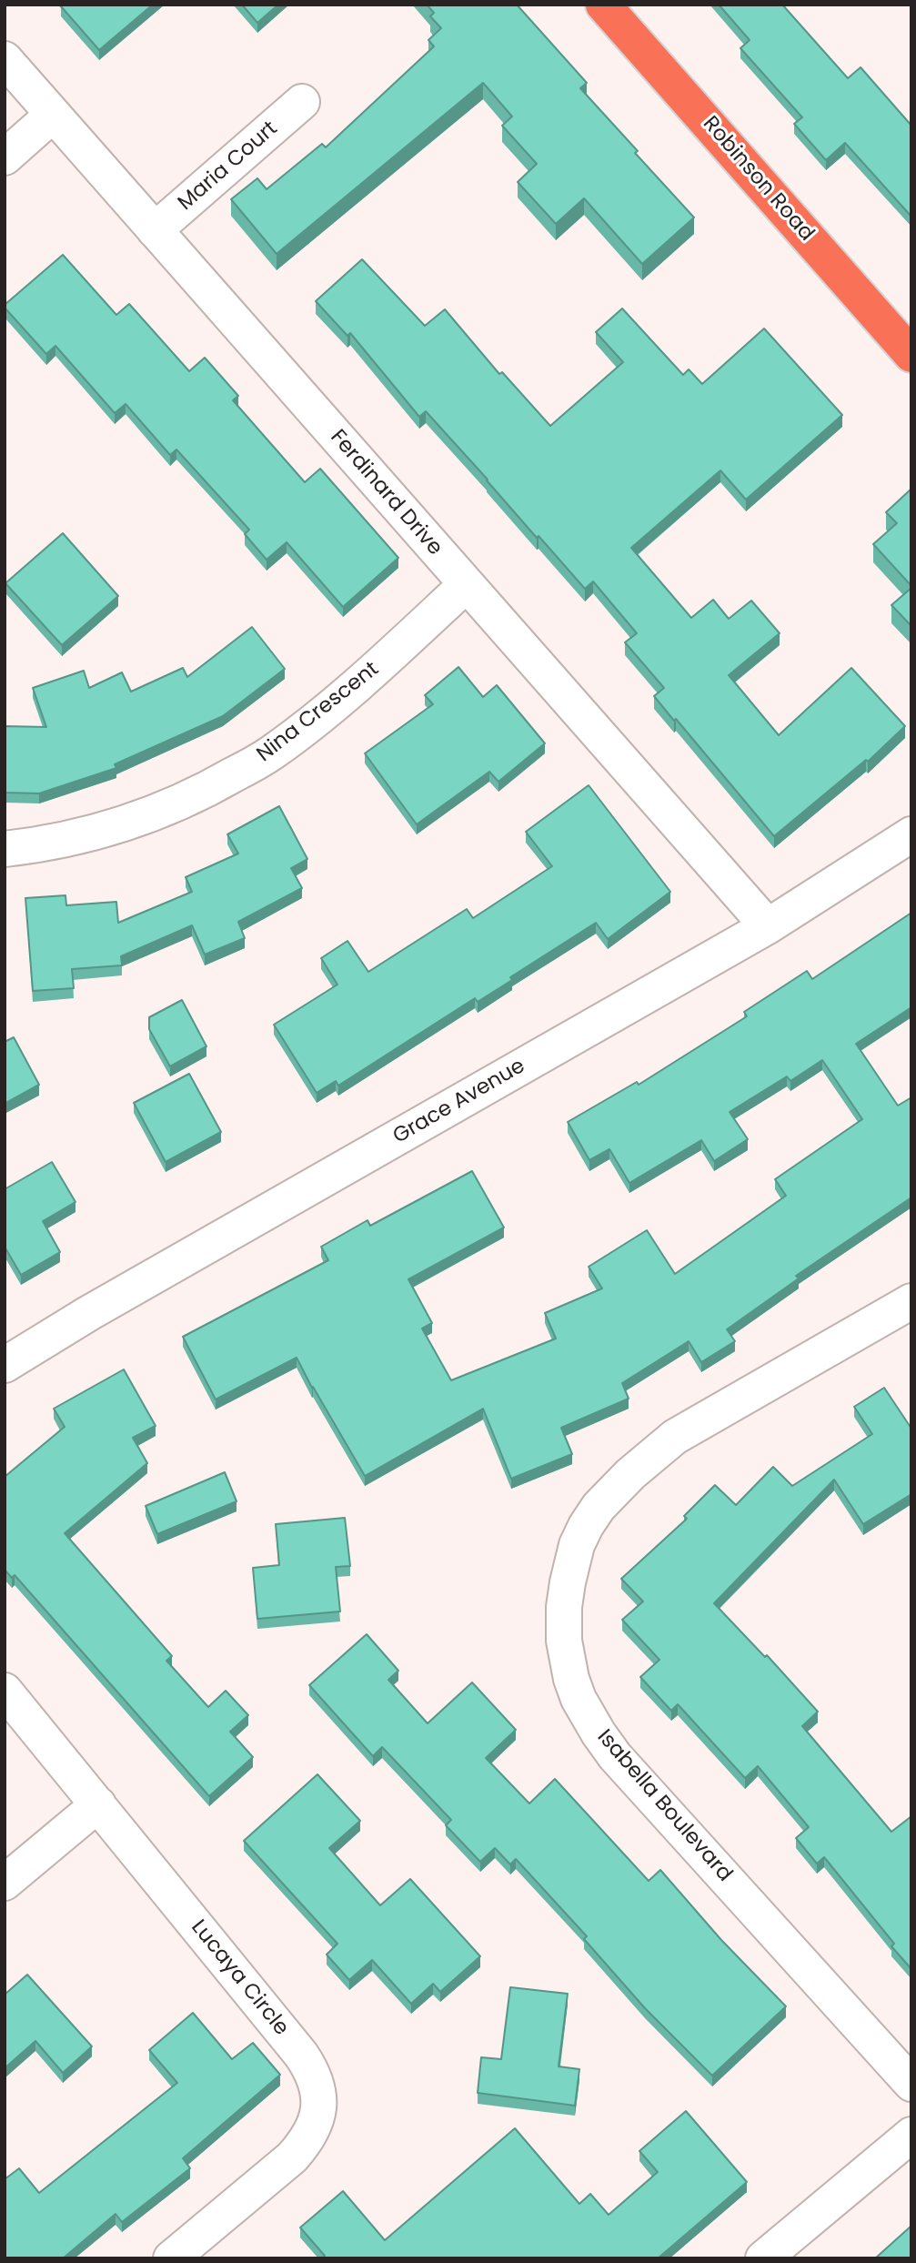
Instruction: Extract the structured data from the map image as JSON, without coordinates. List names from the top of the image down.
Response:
{
  "streets": {
    "highway": ["Robinson Road"],
    "street": [
      "Maria Court",
      "Ferdinard Drive",
      "Nina Crescent",
      "Grace Avenue",
      "Isabella Boulevard",
      "Lucaya Circle"
    ]
  },
  "crossings": [
    ["Maria Court", "Ferdinard Drive"],
    ["Ferdinard Drive", "Nina Crescent"],
    ["Ferdinard Drive", "Grace Avenue"]
  ]
}
